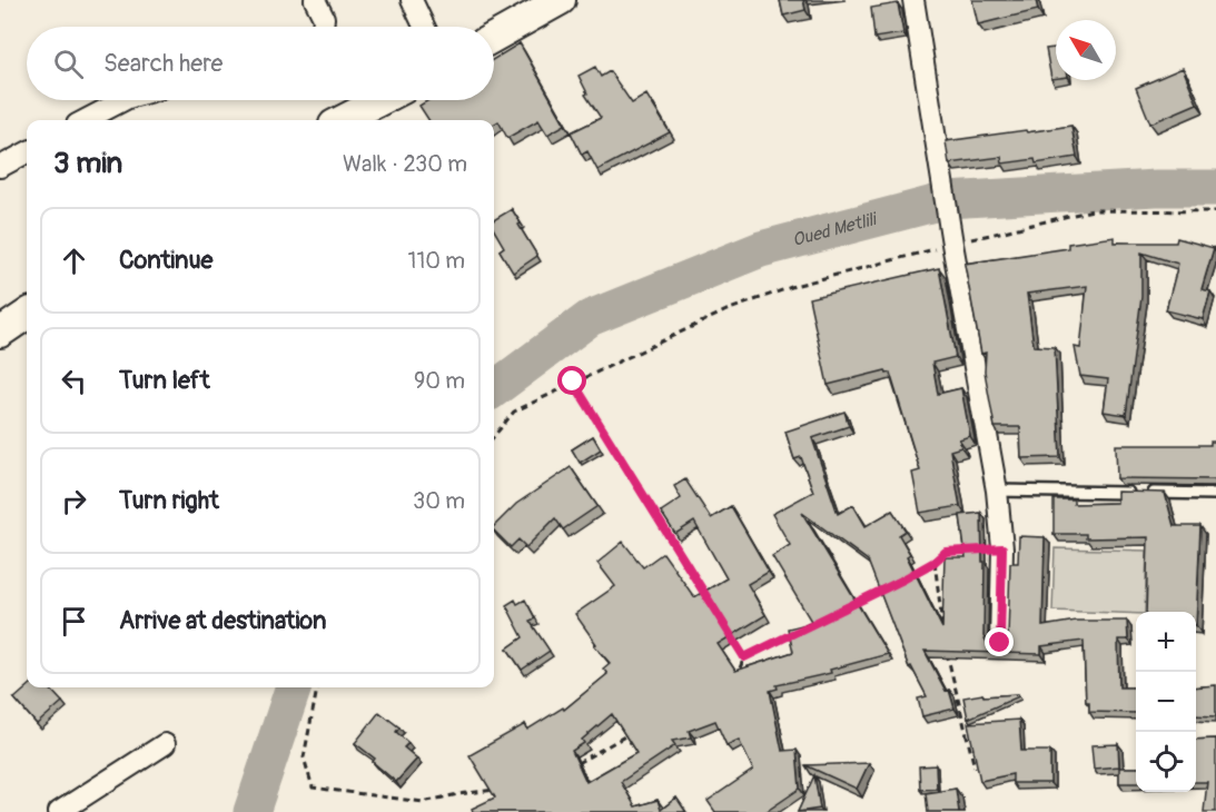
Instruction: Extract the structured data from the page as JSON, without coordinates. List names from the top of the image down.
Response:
{
  "water": ["Oued Metlili"],
  "north": "top left",
  "page": {
    "search": "Search here",
    "heading": ["3 min", "Walk · 230 m"],
    "list": [
      ["Continue", "110 m"],
      ["Turn left", "90 m"],
      ["Turn right", "30 m"],
      "Arrive at destination"
    ],
    "map_buttons": ["+", "−"]
  }
}
